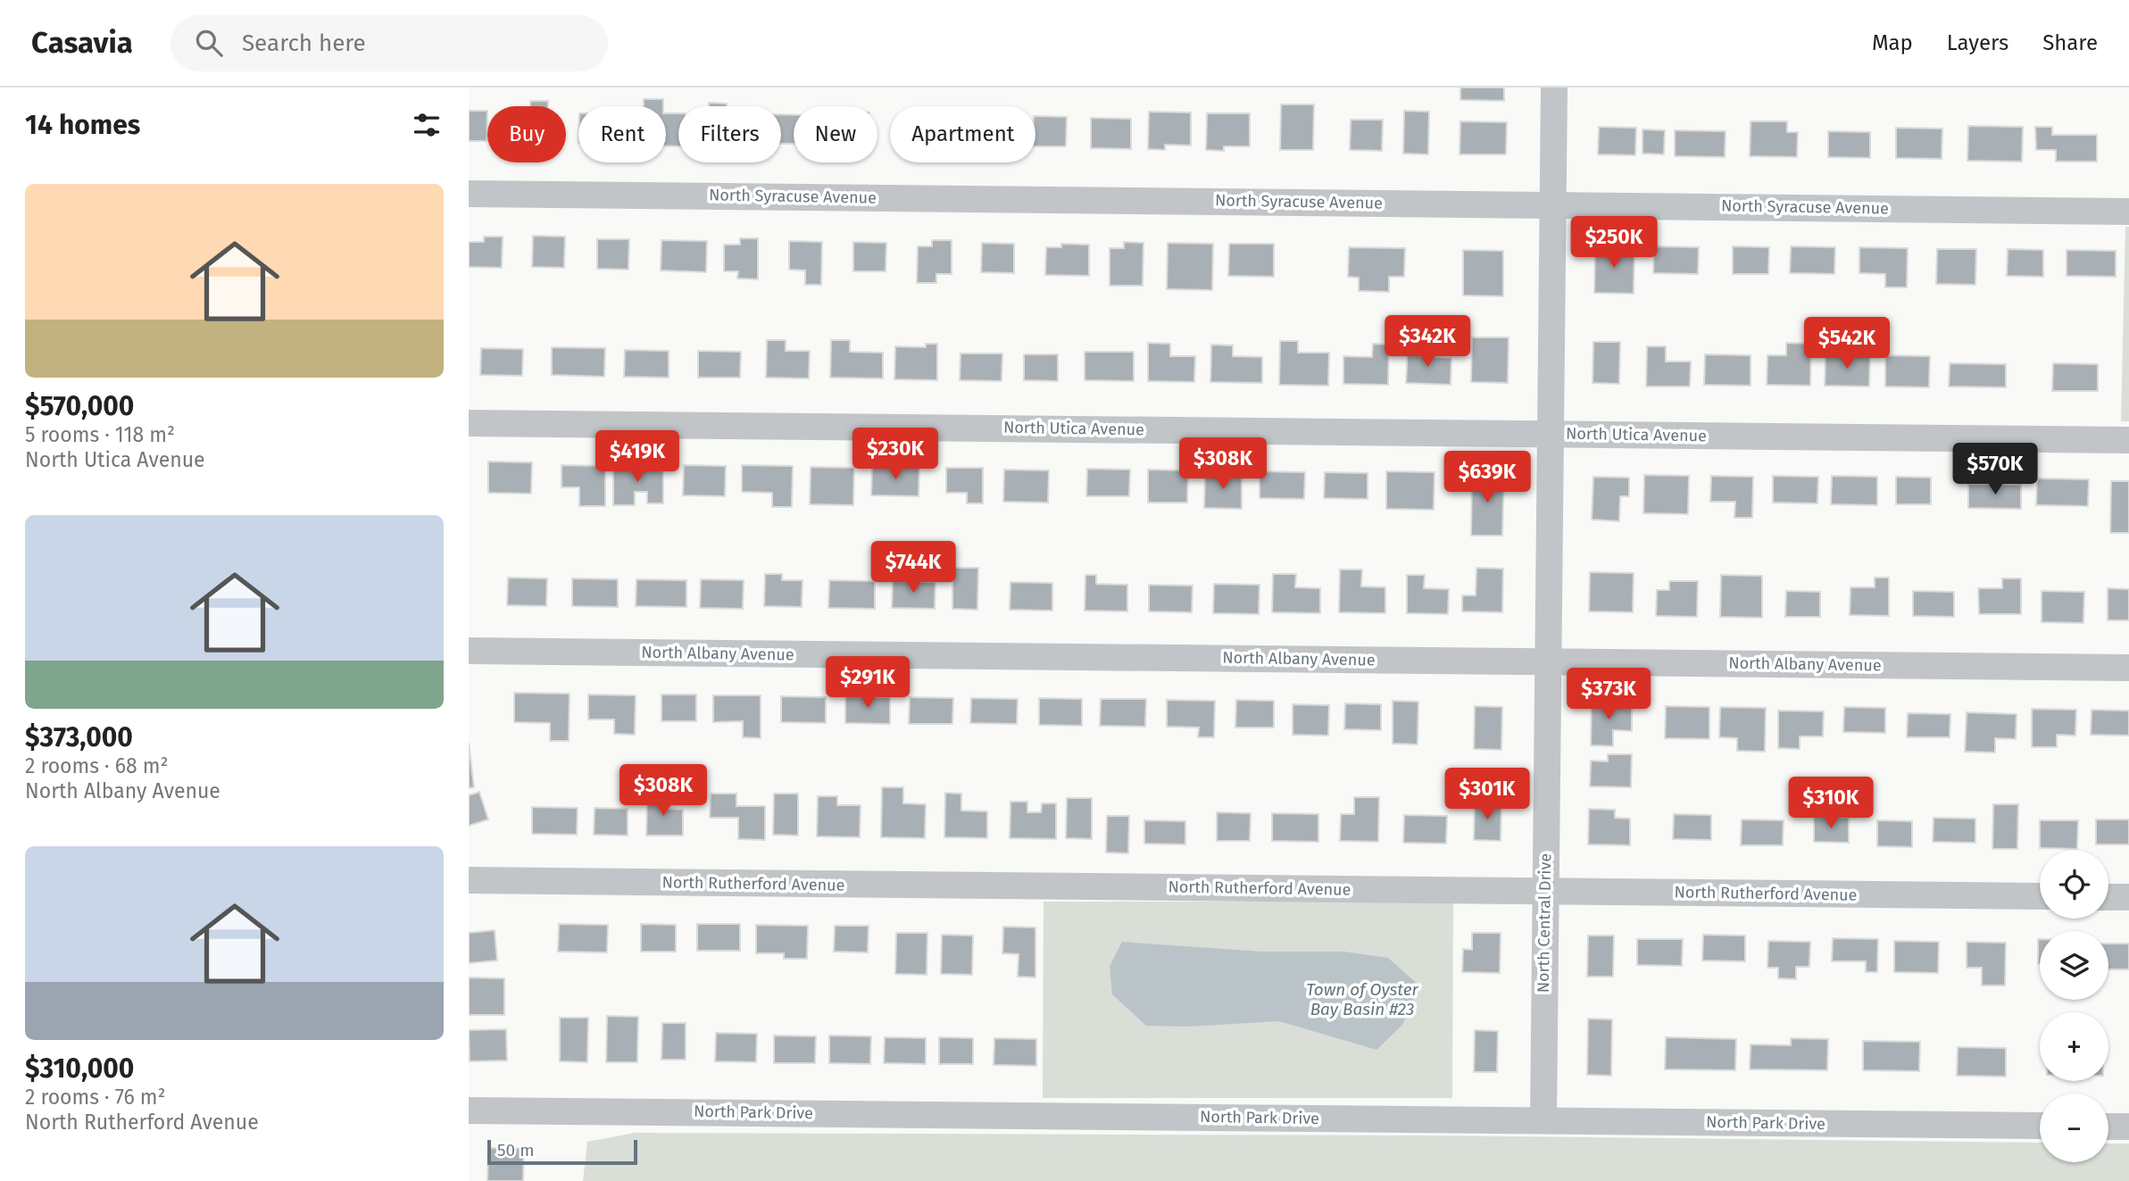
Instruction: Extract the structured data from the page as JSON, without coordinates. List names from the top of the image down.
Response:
{
  "streets": {
    "street": [
      "North Syracuse Avenue",
      "North Utica Avenue",
      "North Albany Avenue",
      "North Rutherford Avenue",
      "North Central Drive",
      "North Park Drive"
    ]
  },
  "crossings": [
    ["North Syracuse Avenue", "North Central Drive"],
    ["North Utica Avenue", "North Central Drive"],
    ["North Albany Avenue", "North Central Drive"],
    ["North Rutherford Avenue", "North Central Drive"],
    ["North Central Drive", "North Park Drive"]
  ],
  "water": ["Town of Oyster Bay Basin #23"],
  "scale_bar": "50 m",
  "page": {
    "header": "Casavia",
    "search": "Search here",
    "nav": ["Map", "Layers", "Share"],
    "heading": "14 homes",
    "chip": [
      "Buy",
      "Rent",
      "Filters",
      "New",
      "Apartment"
    ],
    "list": [
      {
        "name": "$570,000",
        "note": "5 rooms · 118 m² · North Utica Avenue"
      },
      {
        "name": "$373,000",
        "note": "2 rooms · 68 m² · North Albany Avenue"
      },
      {
        "name": "$310,000",
        "note": "2 rooms · 76 m² · North Rutherford Avenue"
      }
    ],
    "price": [
      "$250K",
      "$342K",
      "$542K",
      "$230K",
      "$419K",
      "$308K",
      "$570K",
      "$639K",
      "$744K",
      "$291K",
      "$373K",
      "$308K",
      "$301K",
      "$310K"
    ],
    "map_buttons": ["+", "−"],
    "scale": "50 m"
  }
}
